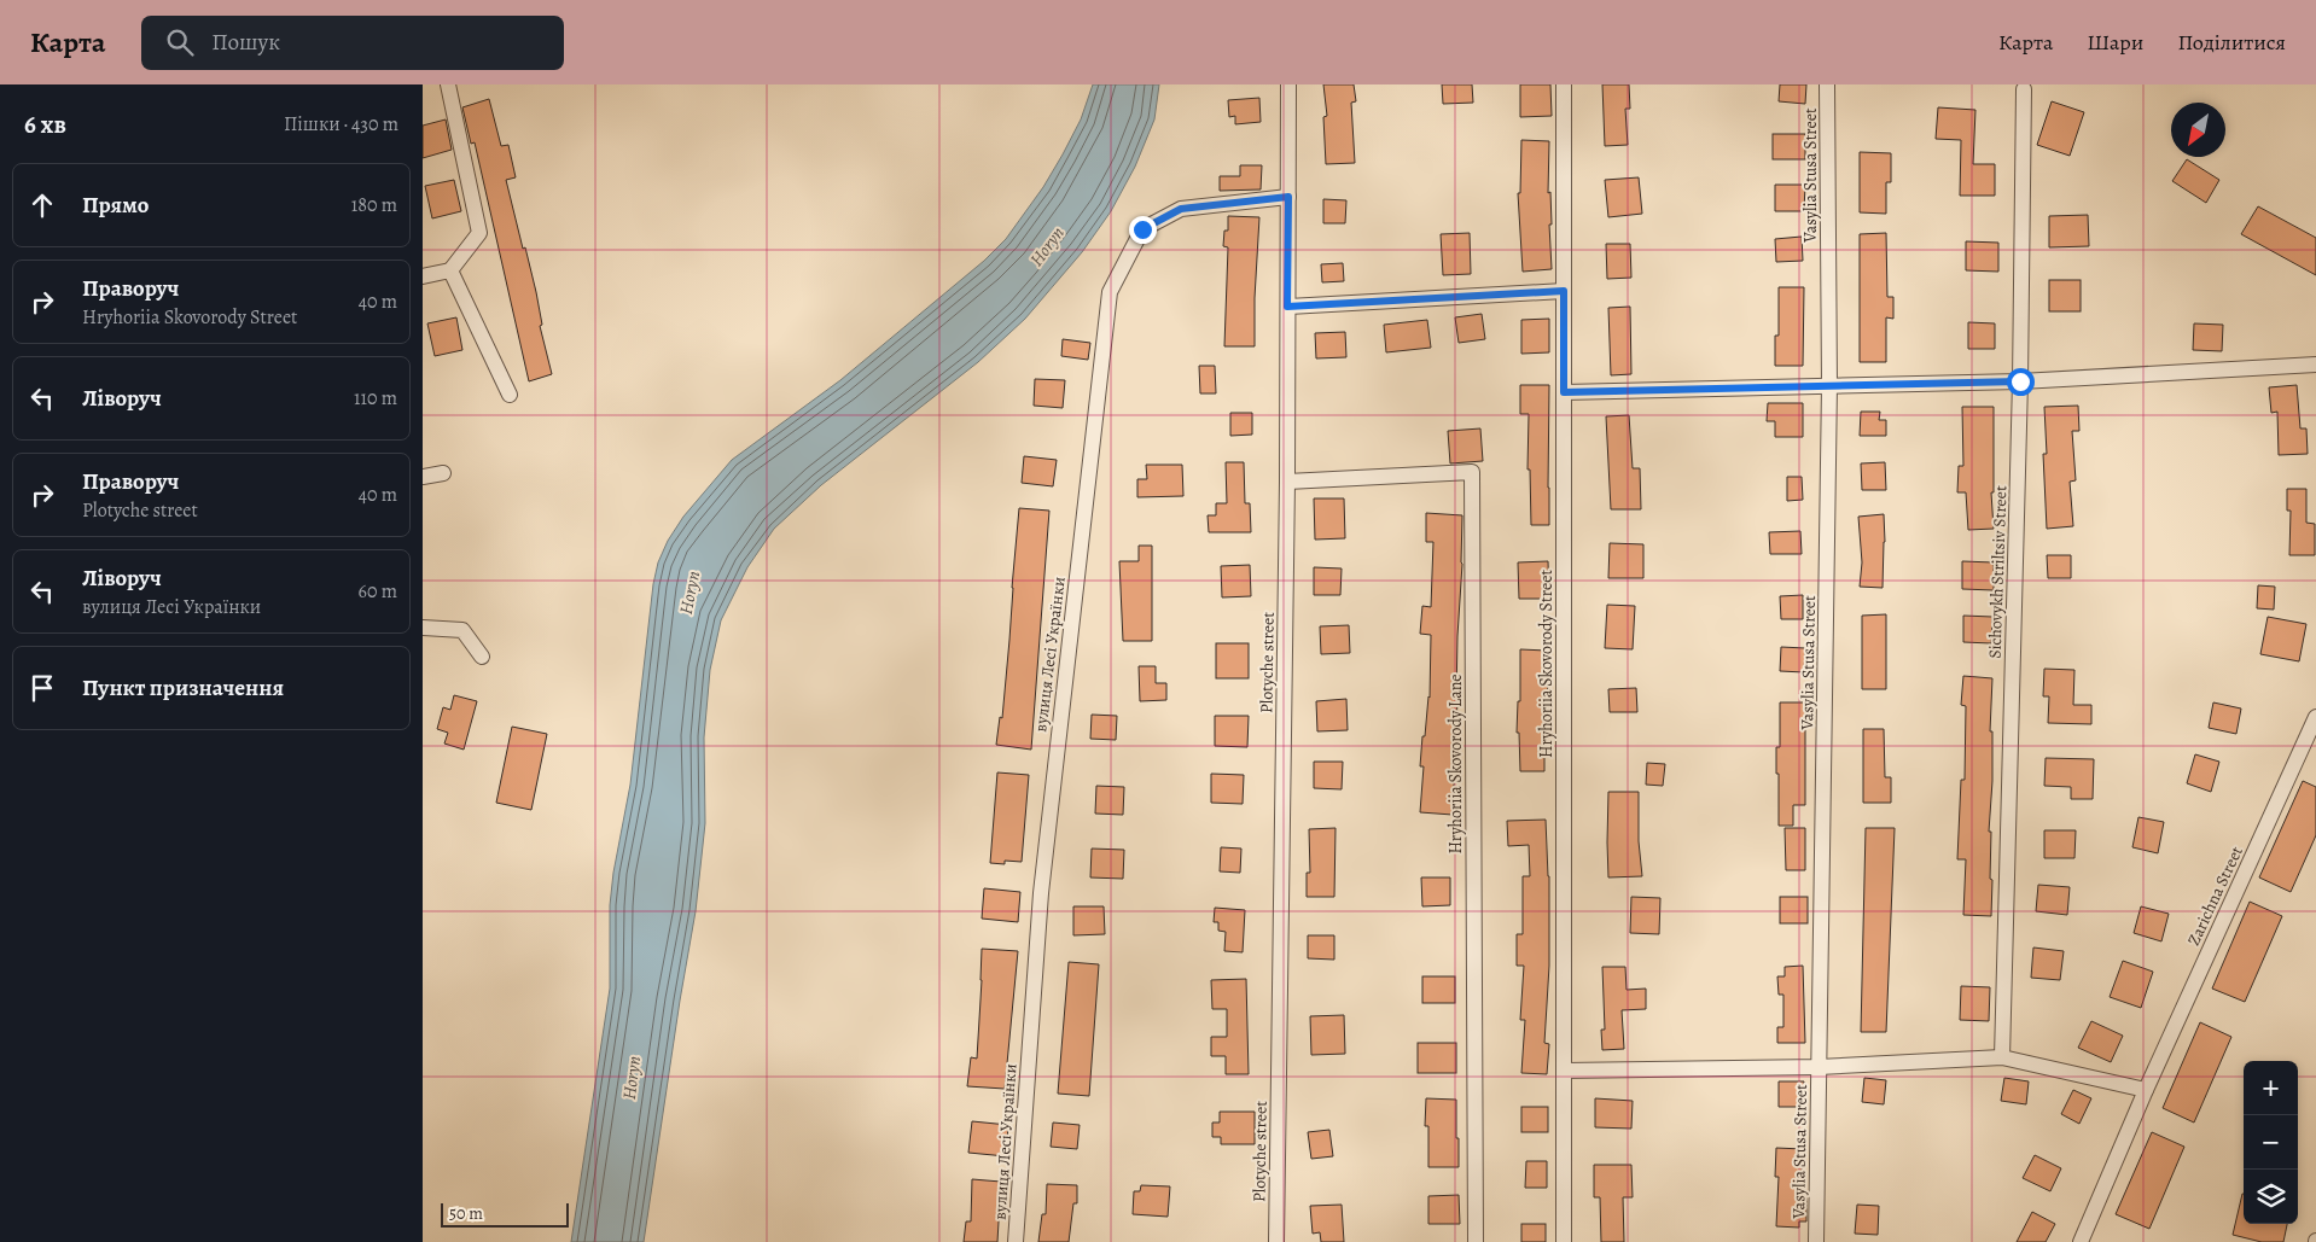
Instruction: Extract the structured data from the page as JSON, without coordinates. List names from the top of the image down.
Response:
{
  "streets": {
    "street": [
      "Vasylia Stusa Street",
      "Sichovykh Striltsiv Street",
      "вулиця Лесі Українки",
      "Plotyche street",
      "Hryhoriia Skovorody Street",
      "Hryhoriia Skovorody Lane",
      "Zarichna Street"
    ]
  },
  "crossings": [
    ["вулиця Лесі Українки", "Plotyche street"],
    ["Plotyche street", "Hryhoriia Skovorody Lane"]
  ],
  "water": ["Horyn"],
  "scale_bar": "50 m",
  "north": "bottom left",
  "page": {
    "header": "Карта",
    "search": "Пошук",
    "nav": ["Карта", "Шари", "Поділитися"],
    "heading": ["6 хв", "Пішки · 430 m"],
    "list": [
      ["Прямо", "180 m"],
      ["Праворуч", "Hryhoriia Skovorody Street", "40 m"],
      ["Ліворуч", "110 m"],
      ["Праворуч", "Plotyche street", "40 m"],
      ["Ліворуч", "вулиця Лесі Українки", "60 m"],
      "Пункт призначення"
    ],
    "map_buttons": ["+", "−"],
    "scale": "50 m"
  }
}
